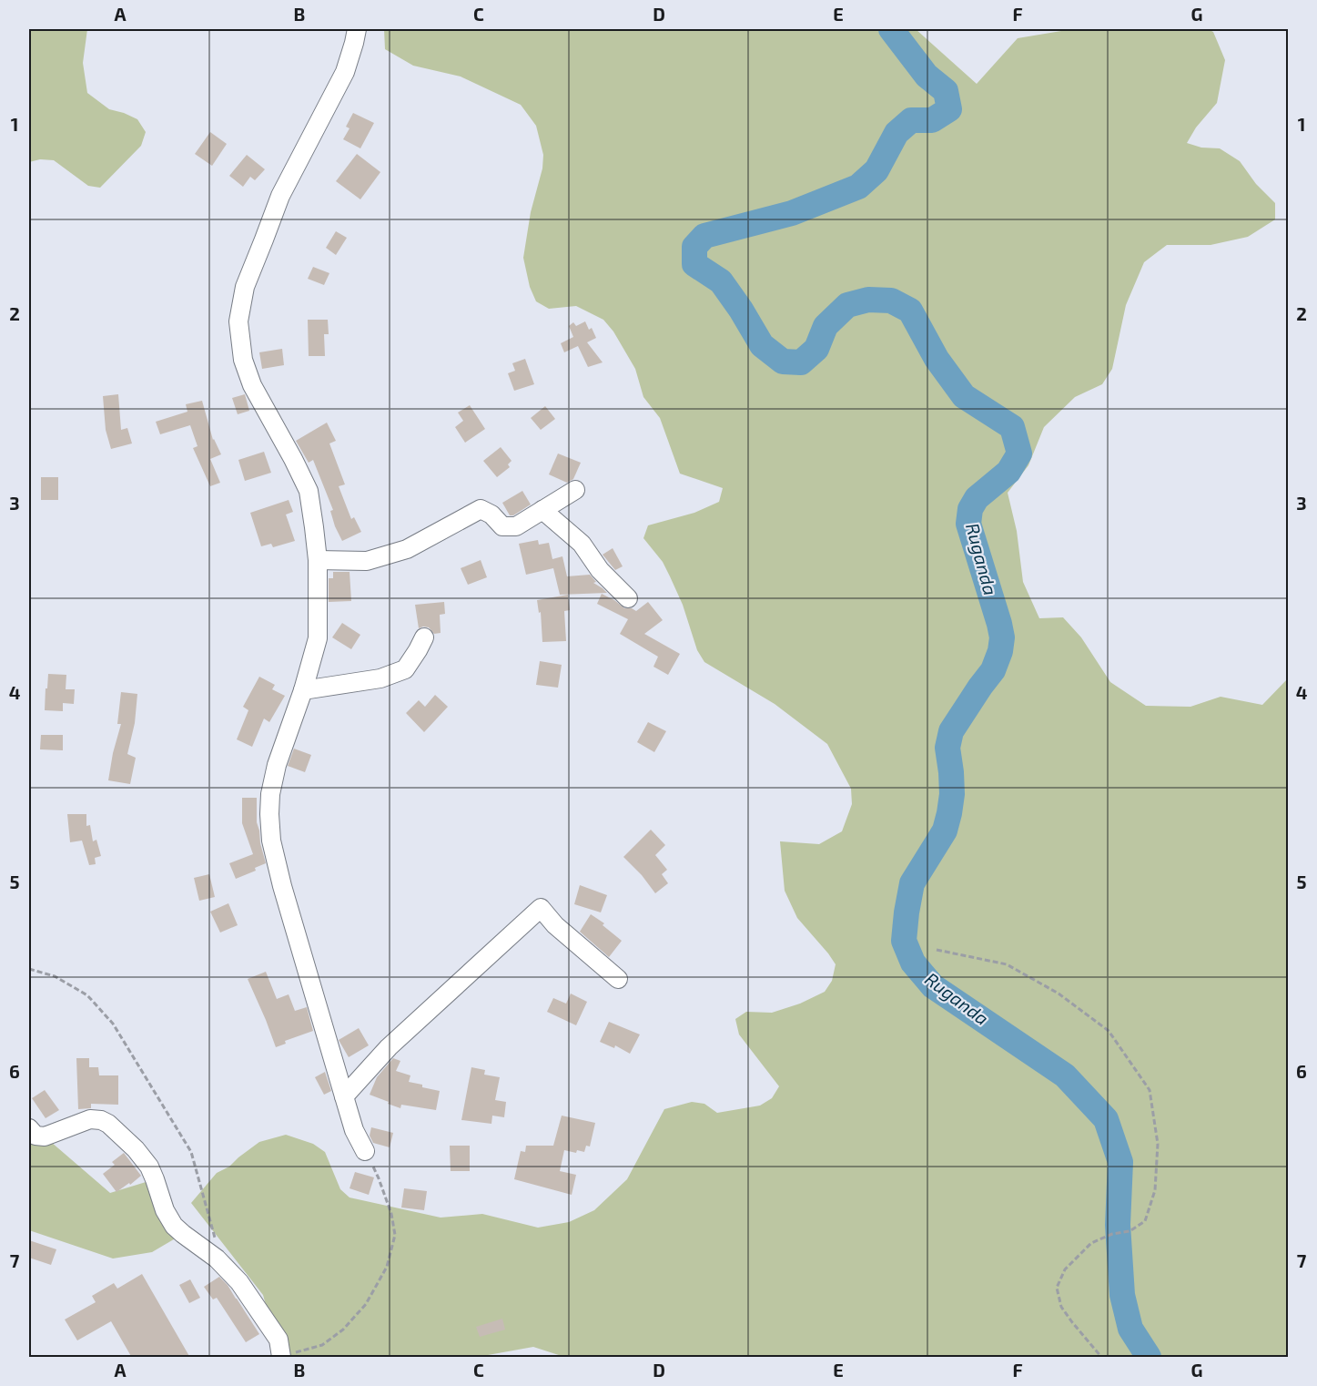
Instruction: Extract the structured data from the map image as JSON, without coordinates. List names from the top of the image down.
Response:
{
  "water": ["Ruganda"],
  "grid": {
    "columns": [
      "A",
      "B",
      "C",
      "D",
      "E",
      "F",
      "G"
    ],
    "rows": [
      "1",
      "2",
      "3",
      "4",
      "5",
      "6",
      "7"
    ]
  }
}
